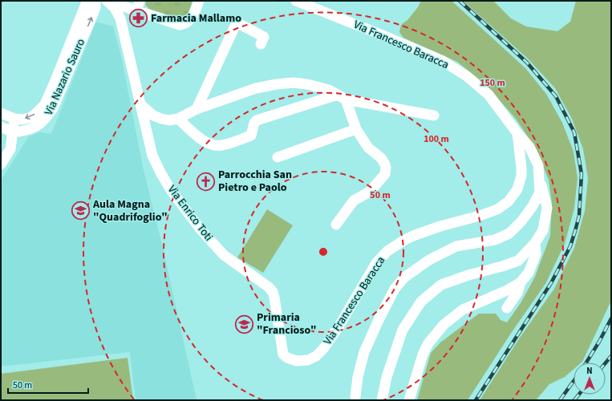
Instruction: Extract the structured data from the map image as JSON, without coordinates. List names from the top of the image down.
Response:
{
  "streets": {
    "street": ["Via Francesco Baracca", "Via Nazario Sauro", "Via Enrico Toti"]
  },
  "crossings": [
    ["Via Francesco Baracca", "Via Enrico Toti"]
  ],
  "places": {
    "pharmacy": ["Farmacia Mallamo"],
    "church": ["Parrocchia San Pietro e Paolo"],
    "school or university": ["Aula Magna \"Quadrifoglio\"", "Primaria \"Francioso\""]
  },
  "scale_bar": "50 m",
  "north": "top",
  "rings": ["150 m", "100 m", "50 m"]
}
